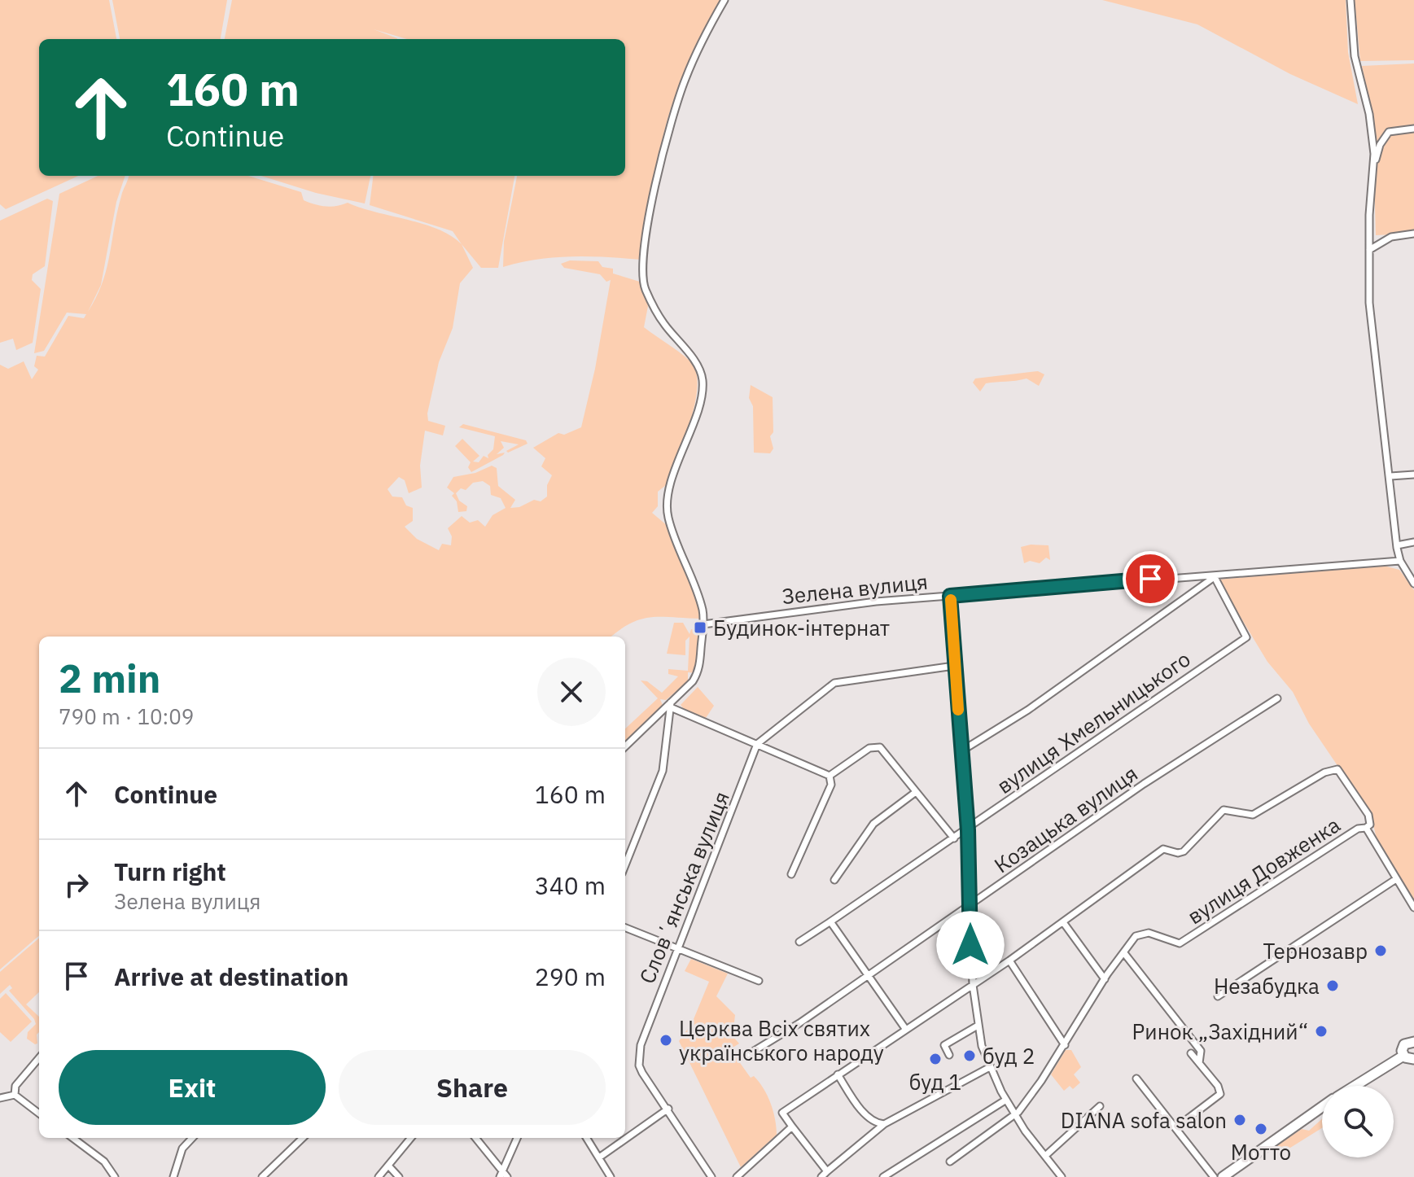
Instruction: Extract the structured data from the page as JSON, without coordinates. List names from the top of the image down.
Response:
{
  "streets": {
    "street": [
      "Зелена вулиця",
      "вулиця Хмельницького",
      "Козацька вулиця",
      "вулиця Довженка",
      "Словʼянська вулиця"
    ]
  },
  "crossings": [
    ["Зелена вулиця", "вулиця Хмельницького"]
  ],
  "places": {
    "transit": ["Будинок-інтернат"],
    "other": [
      "Тернозавр",
      "Незабудка",
      "Ринок „Західний“",
      "Церква Всіх святих українського народу",
      "буд 2",
      "буд 1",
      "DIANA sofa salon",
      "Мотто"
    ]
  },
  "page": {
    "turn": ["160 m", "Continue"],
    "heading": ["2 min", "790 m · 10:09"],
    "list": [
      {
        "name": "Continue",
        "value": "160 m"
      },
      {
        "name": "Turn right",
        "note": "Зелена вулиця",
        "value": "340 m"
      },
      {
        "name": "Arrive at destination",
        "value": "290 m"
      }
    ],
    "buttons": ["Exit", "Share"]
  }
}
